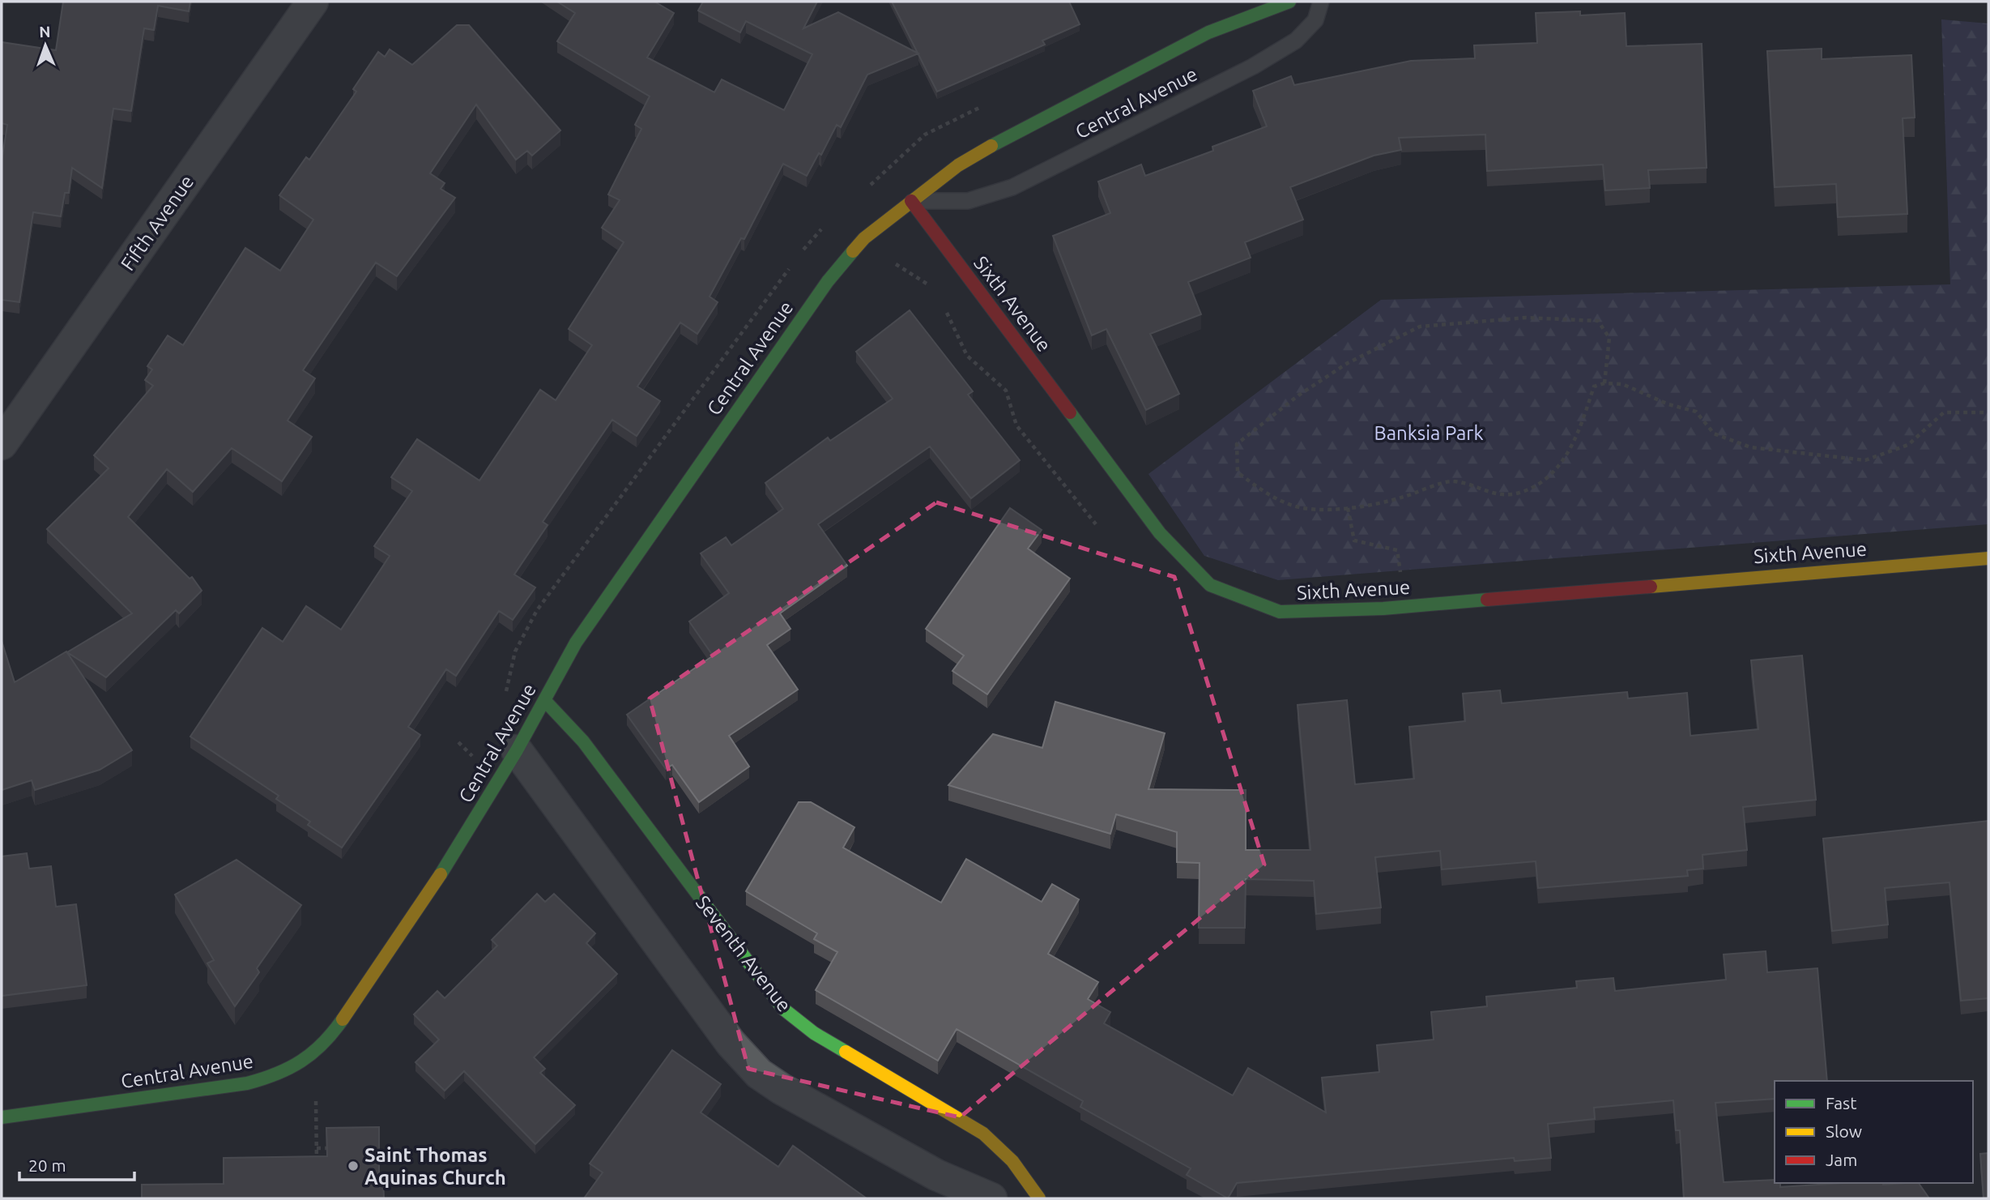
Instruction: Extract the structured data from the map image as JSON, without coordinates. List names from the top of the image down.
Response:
{
  "streets": {
    "street": [
      "Central Avenue",
      "Fifth Avenue",
      "Sixth Avenue",
      "Seventh Avenue"
    ]
  },
  "crossings": [
    ["Central Avenue", "Sixth Avenue"],
    ["Central Avenue", "Seventh Avenue"]
  ],
  "parks": ["Banksia Park"],
  "places": ["Saint Thomas Aquinas Church"],
  "legend": ["Fast", "Slow", "Jam"],
  "scale_bar": "20 m",
  "north": "top"
}
